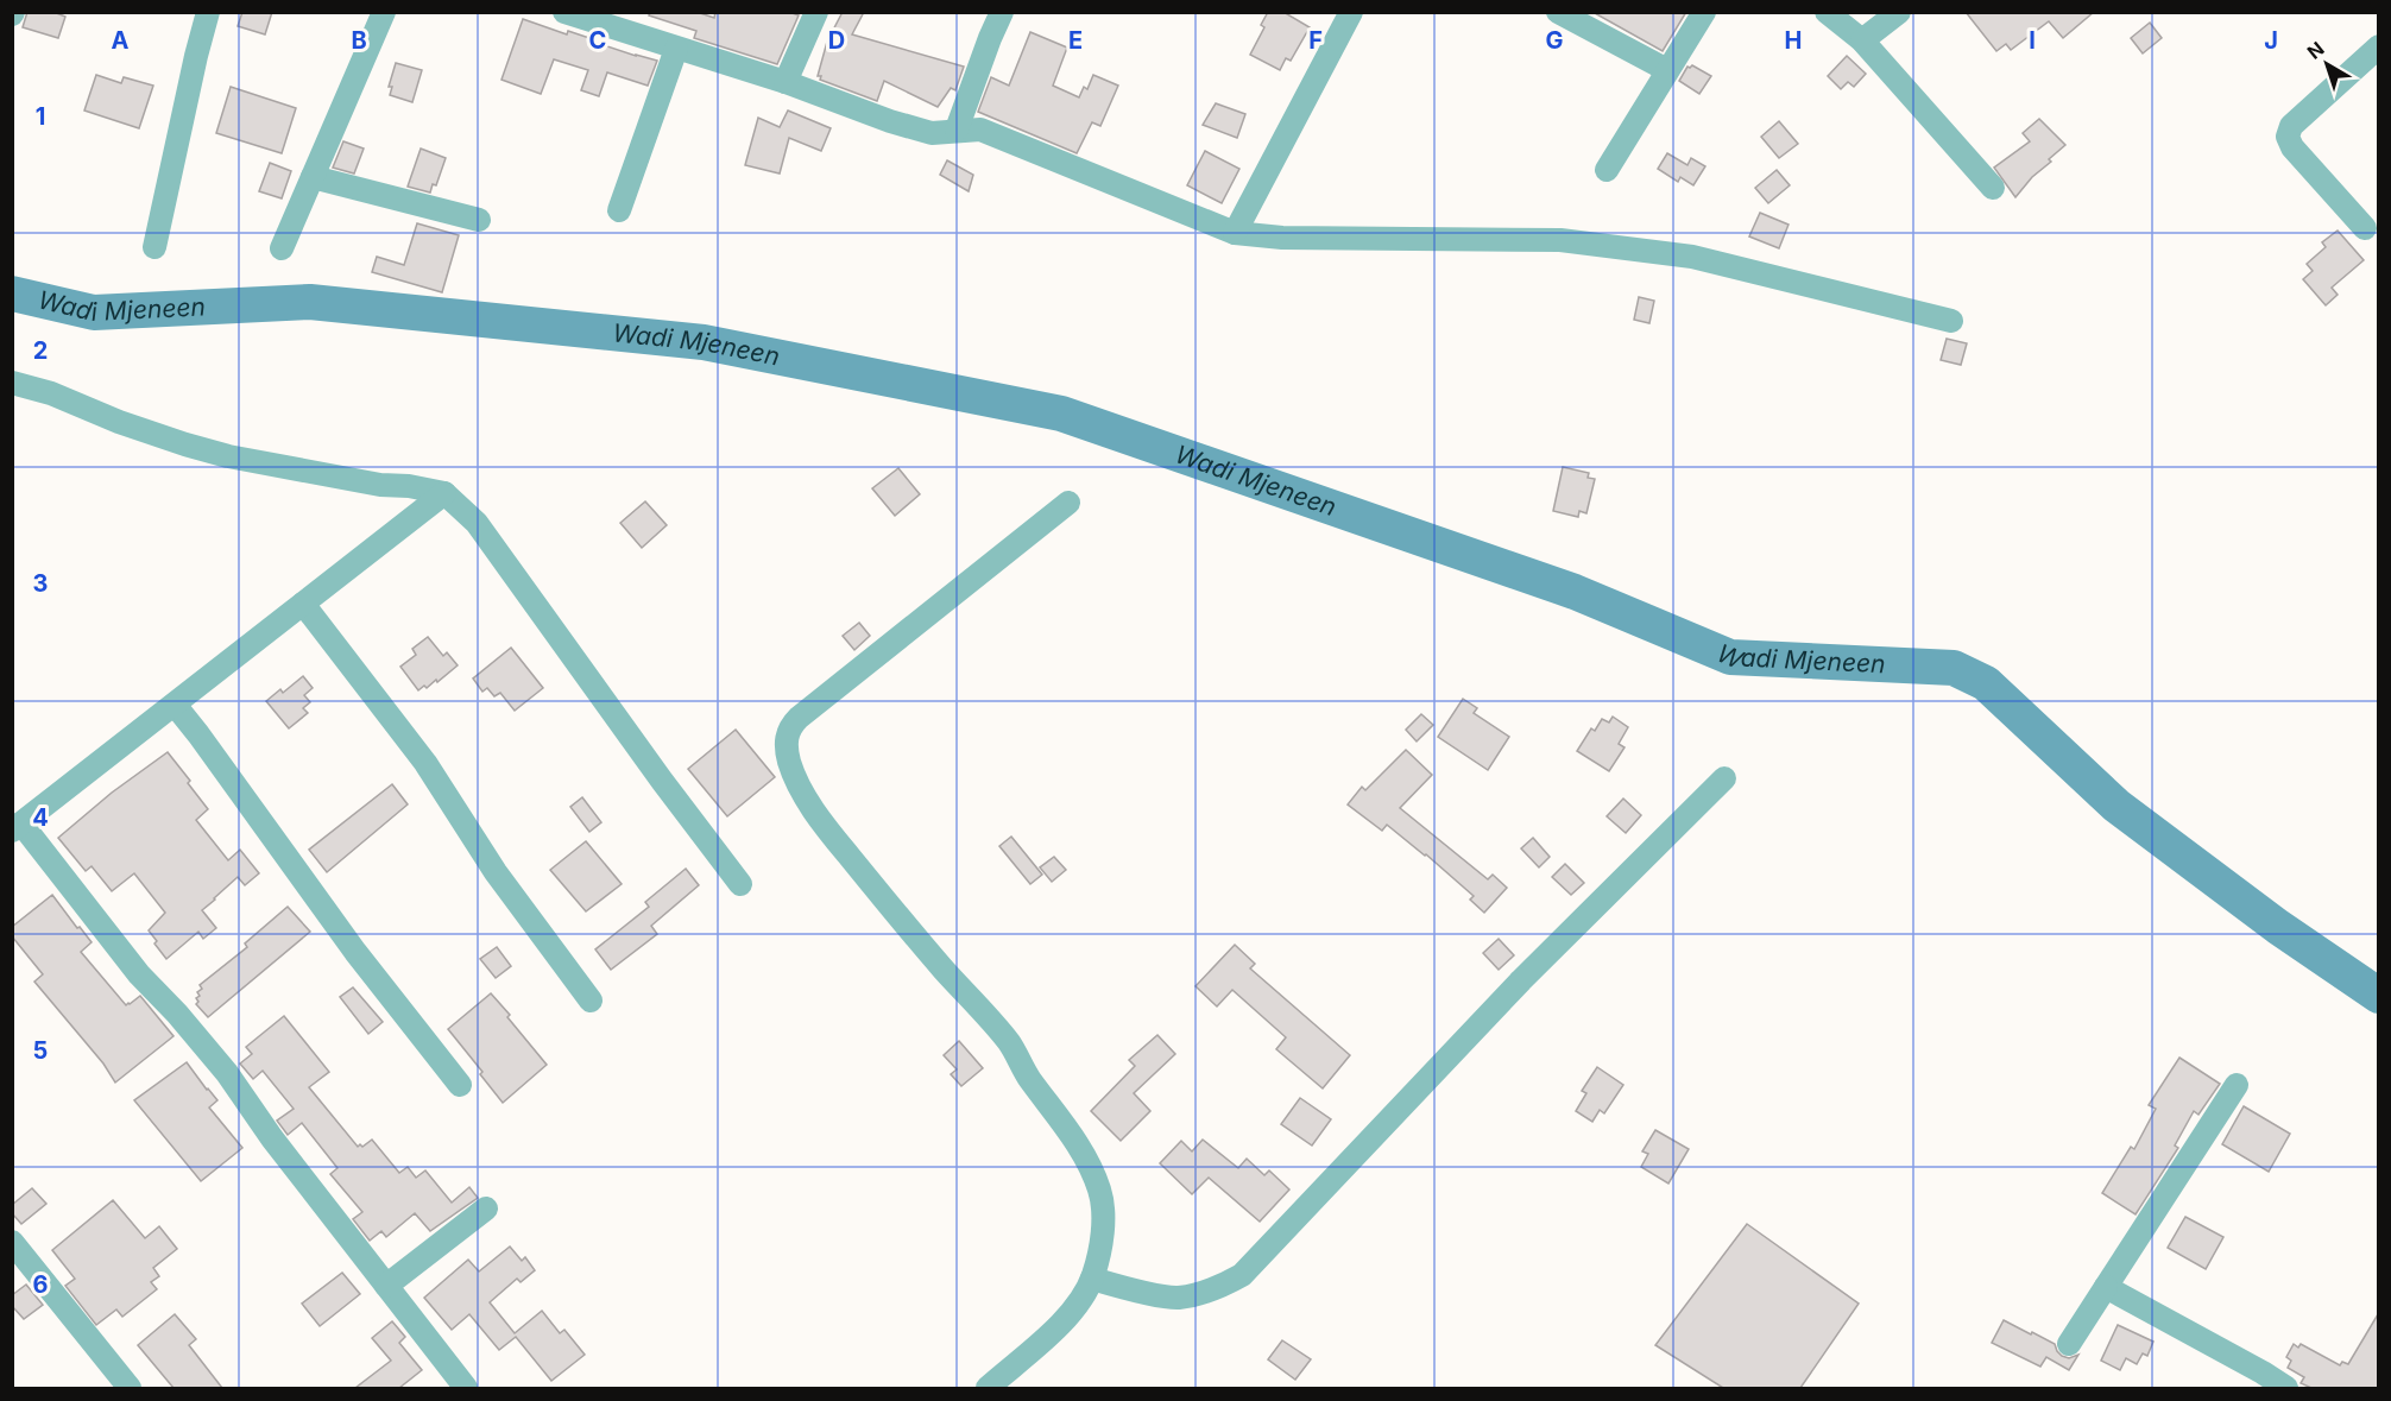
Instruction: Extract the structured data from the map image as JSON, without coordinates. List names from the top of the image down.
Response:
{
  "water": ["Wadi Mjeneen"],
  "north": "top left",
  "grid": {
    "columns": [
      "A",
      "B",
      "C",
      "D",
      "E",
      "F",
      "G",
      "H",
      "I",
      "J"
    ],
    "rows": [
      "1",
      "2",
      "3",
      "4",
      "5",
      "6"
    ]
  }
}
